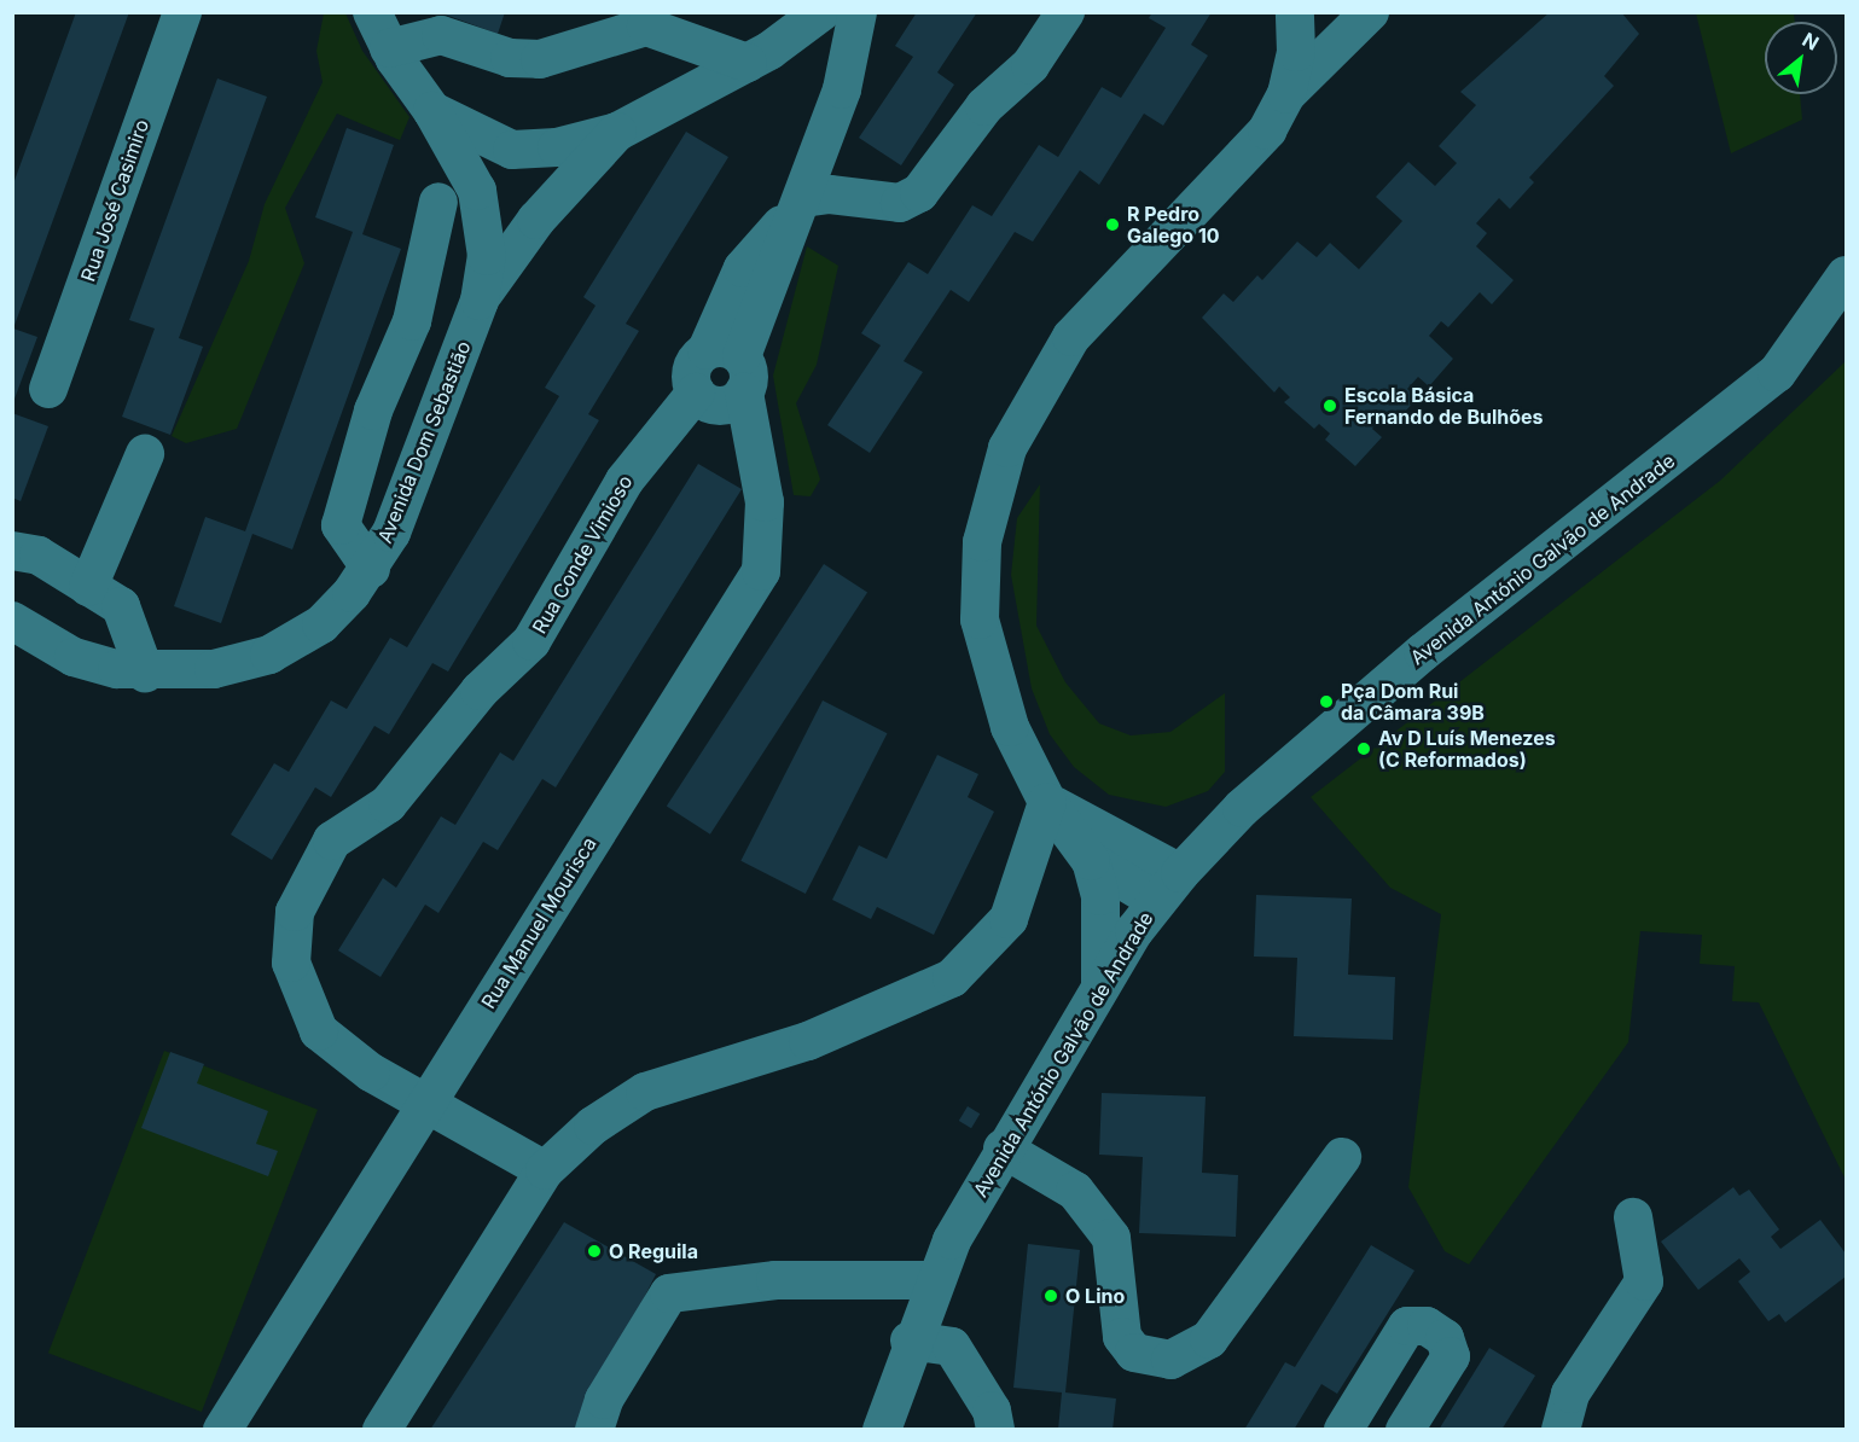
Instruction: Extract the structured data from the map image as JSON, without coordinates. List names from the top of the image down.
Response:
{
  "streets": {
    "street": [
      "Rua José Casimiro",
      "Avenida Dom Sebastião",
      "Rua Conde Vimioso",
      "Avenida António Galvão de Andrade",
      "Rua Manuel Mourisca"
    ]
  },
  "crossings": [
    ["Rua Conde Vimioso", "Rua Manuel Mourisca"]
  ],
  "places": [
    "R Pedro Galego 10",
    "Escola Básica Fernando de Bulhões",
    "Pça Dom Rui da Câmara 39B",
    "Av D Luís Menezes (C Reformados)",
    "O Reguila",
    "O Lino"
  ],
  "north": "top right"
}
